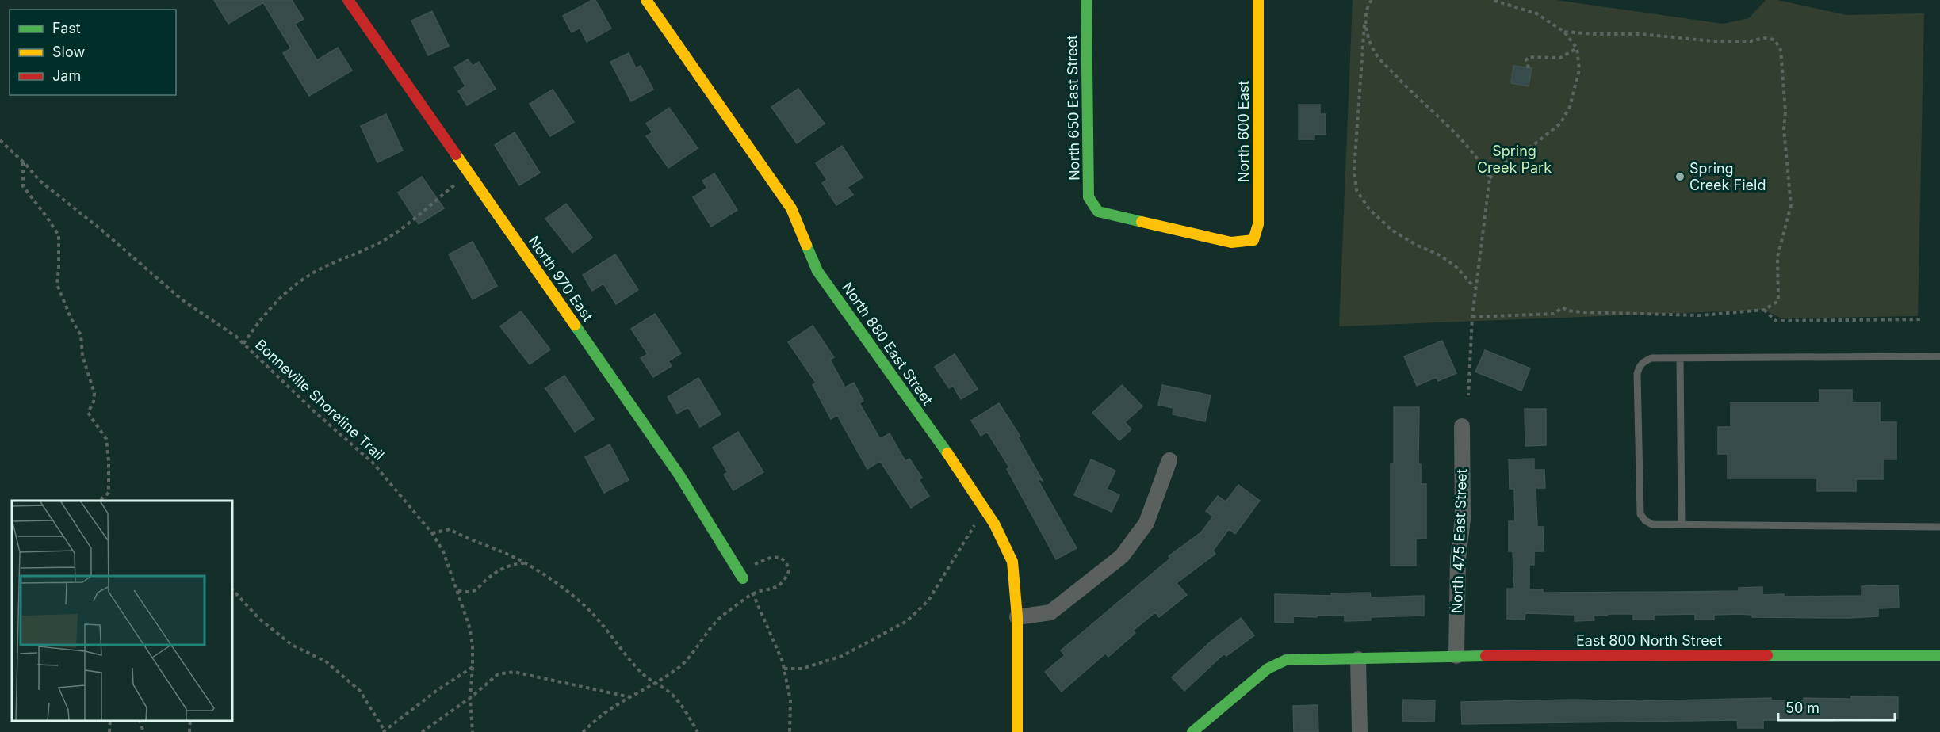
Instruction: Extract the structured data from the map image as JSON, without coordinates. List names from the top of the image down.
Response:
{
  "streets": {
    "street": [
      "North 650 East Street",
      "North 600 East",
      "North 970 East",
      "North 880 East Street",
      "North 475 East Street",
      "East 800 North Street"
    ],
    "path": ["Bonneville Shoreline Trail"]
  },
  "crossings": [
    ["North 650 East Street", "North 600 East"],
    ["North 475 East Street", "East 800 North Street"]
  ],
  "parks": ["Spring Creek Park"],
  "places": ["Spring Creek Field"],
  "legend": ["Fast", "Slow", "Jam"],
  "scale_bar": "50 m"
}
